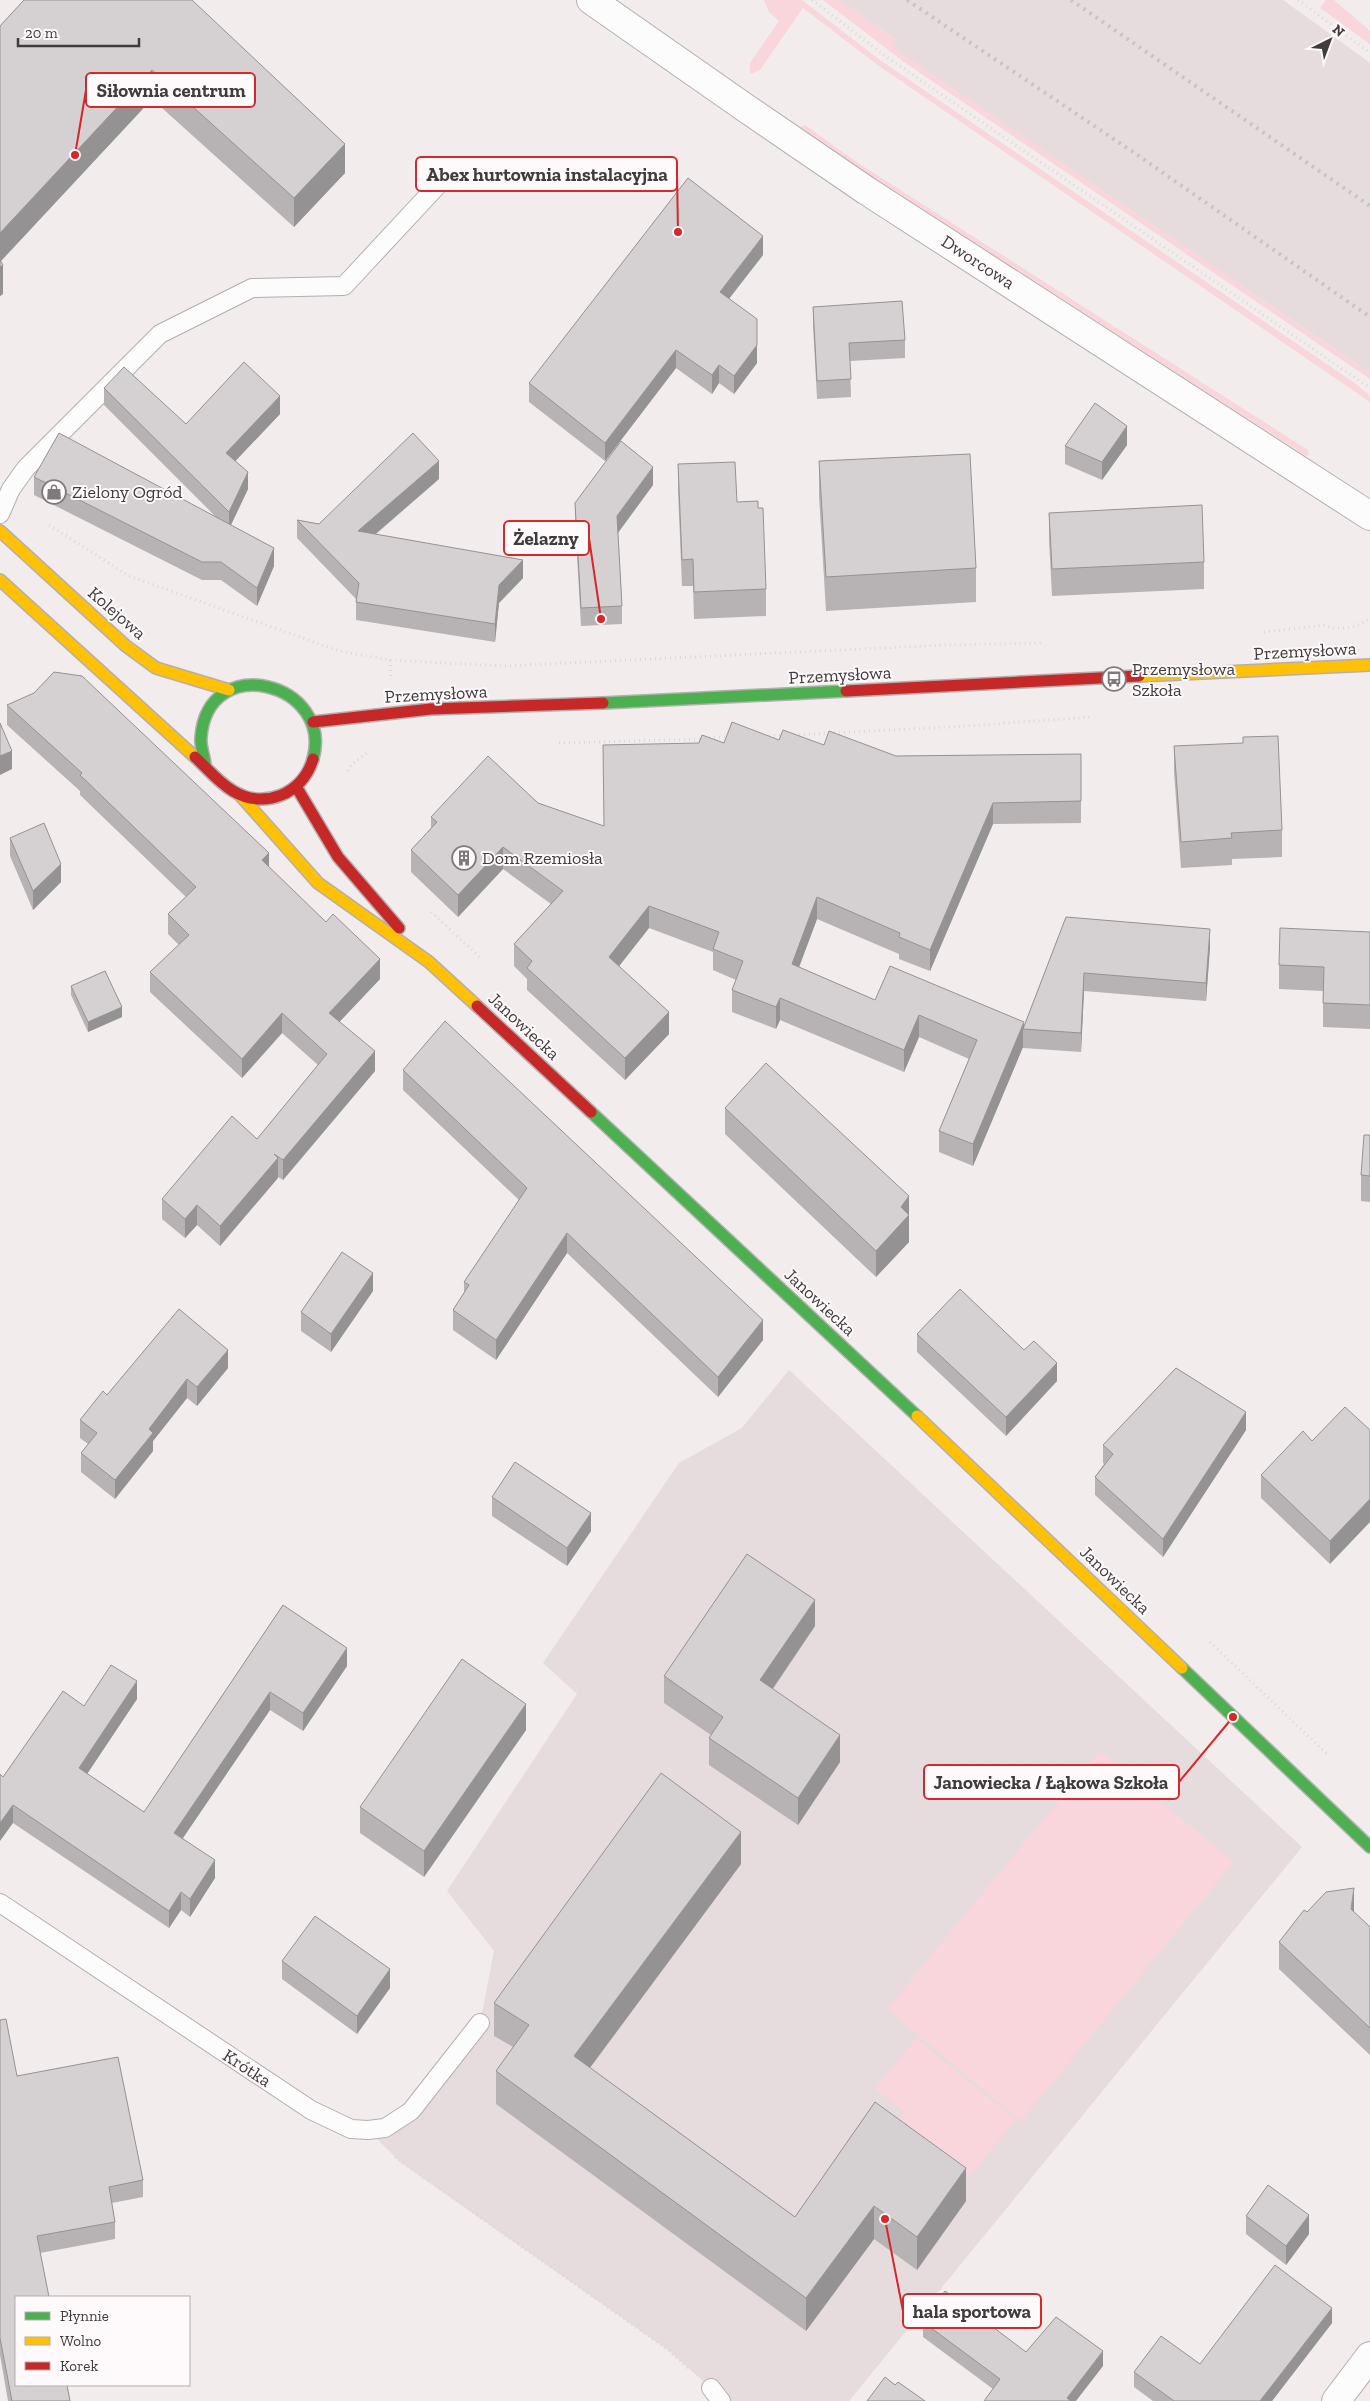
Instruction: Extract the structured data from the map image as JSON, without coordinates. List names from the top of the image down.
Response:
{
  "streets": {
    "street": [
      "Dworcowa",
      "Kolejowa",
      "Przemysłowa",
      "Janowiecka"
    ],
    "lane": ["Krótka"]
  },
  "crossings": [
    ["Kolejowa", "Przemysłowa"],
    ["Kolejowa", "Janowiecka"],
    ["Przemysłowa", "Janowiecka"]
  ],
  "places": {
    "other": [
      "Siłownia centrum",
      "Abex hurtownia instalacyjna",
      "Żelazny",
      "Janowiecka / Łąkowa Szkoła",
      "hala sportowa"
    ],
    "shop": ["Zielony Ogród"],
    "bus stop": ["Przemysłowa Szkoła"],
    "building": ["Dom Rzemiosła"]
  },
  "legend": ["Płynnie", "Wolno", "Korek"],
  "scale_bar": "20 m",
  "north": "top right"
}
